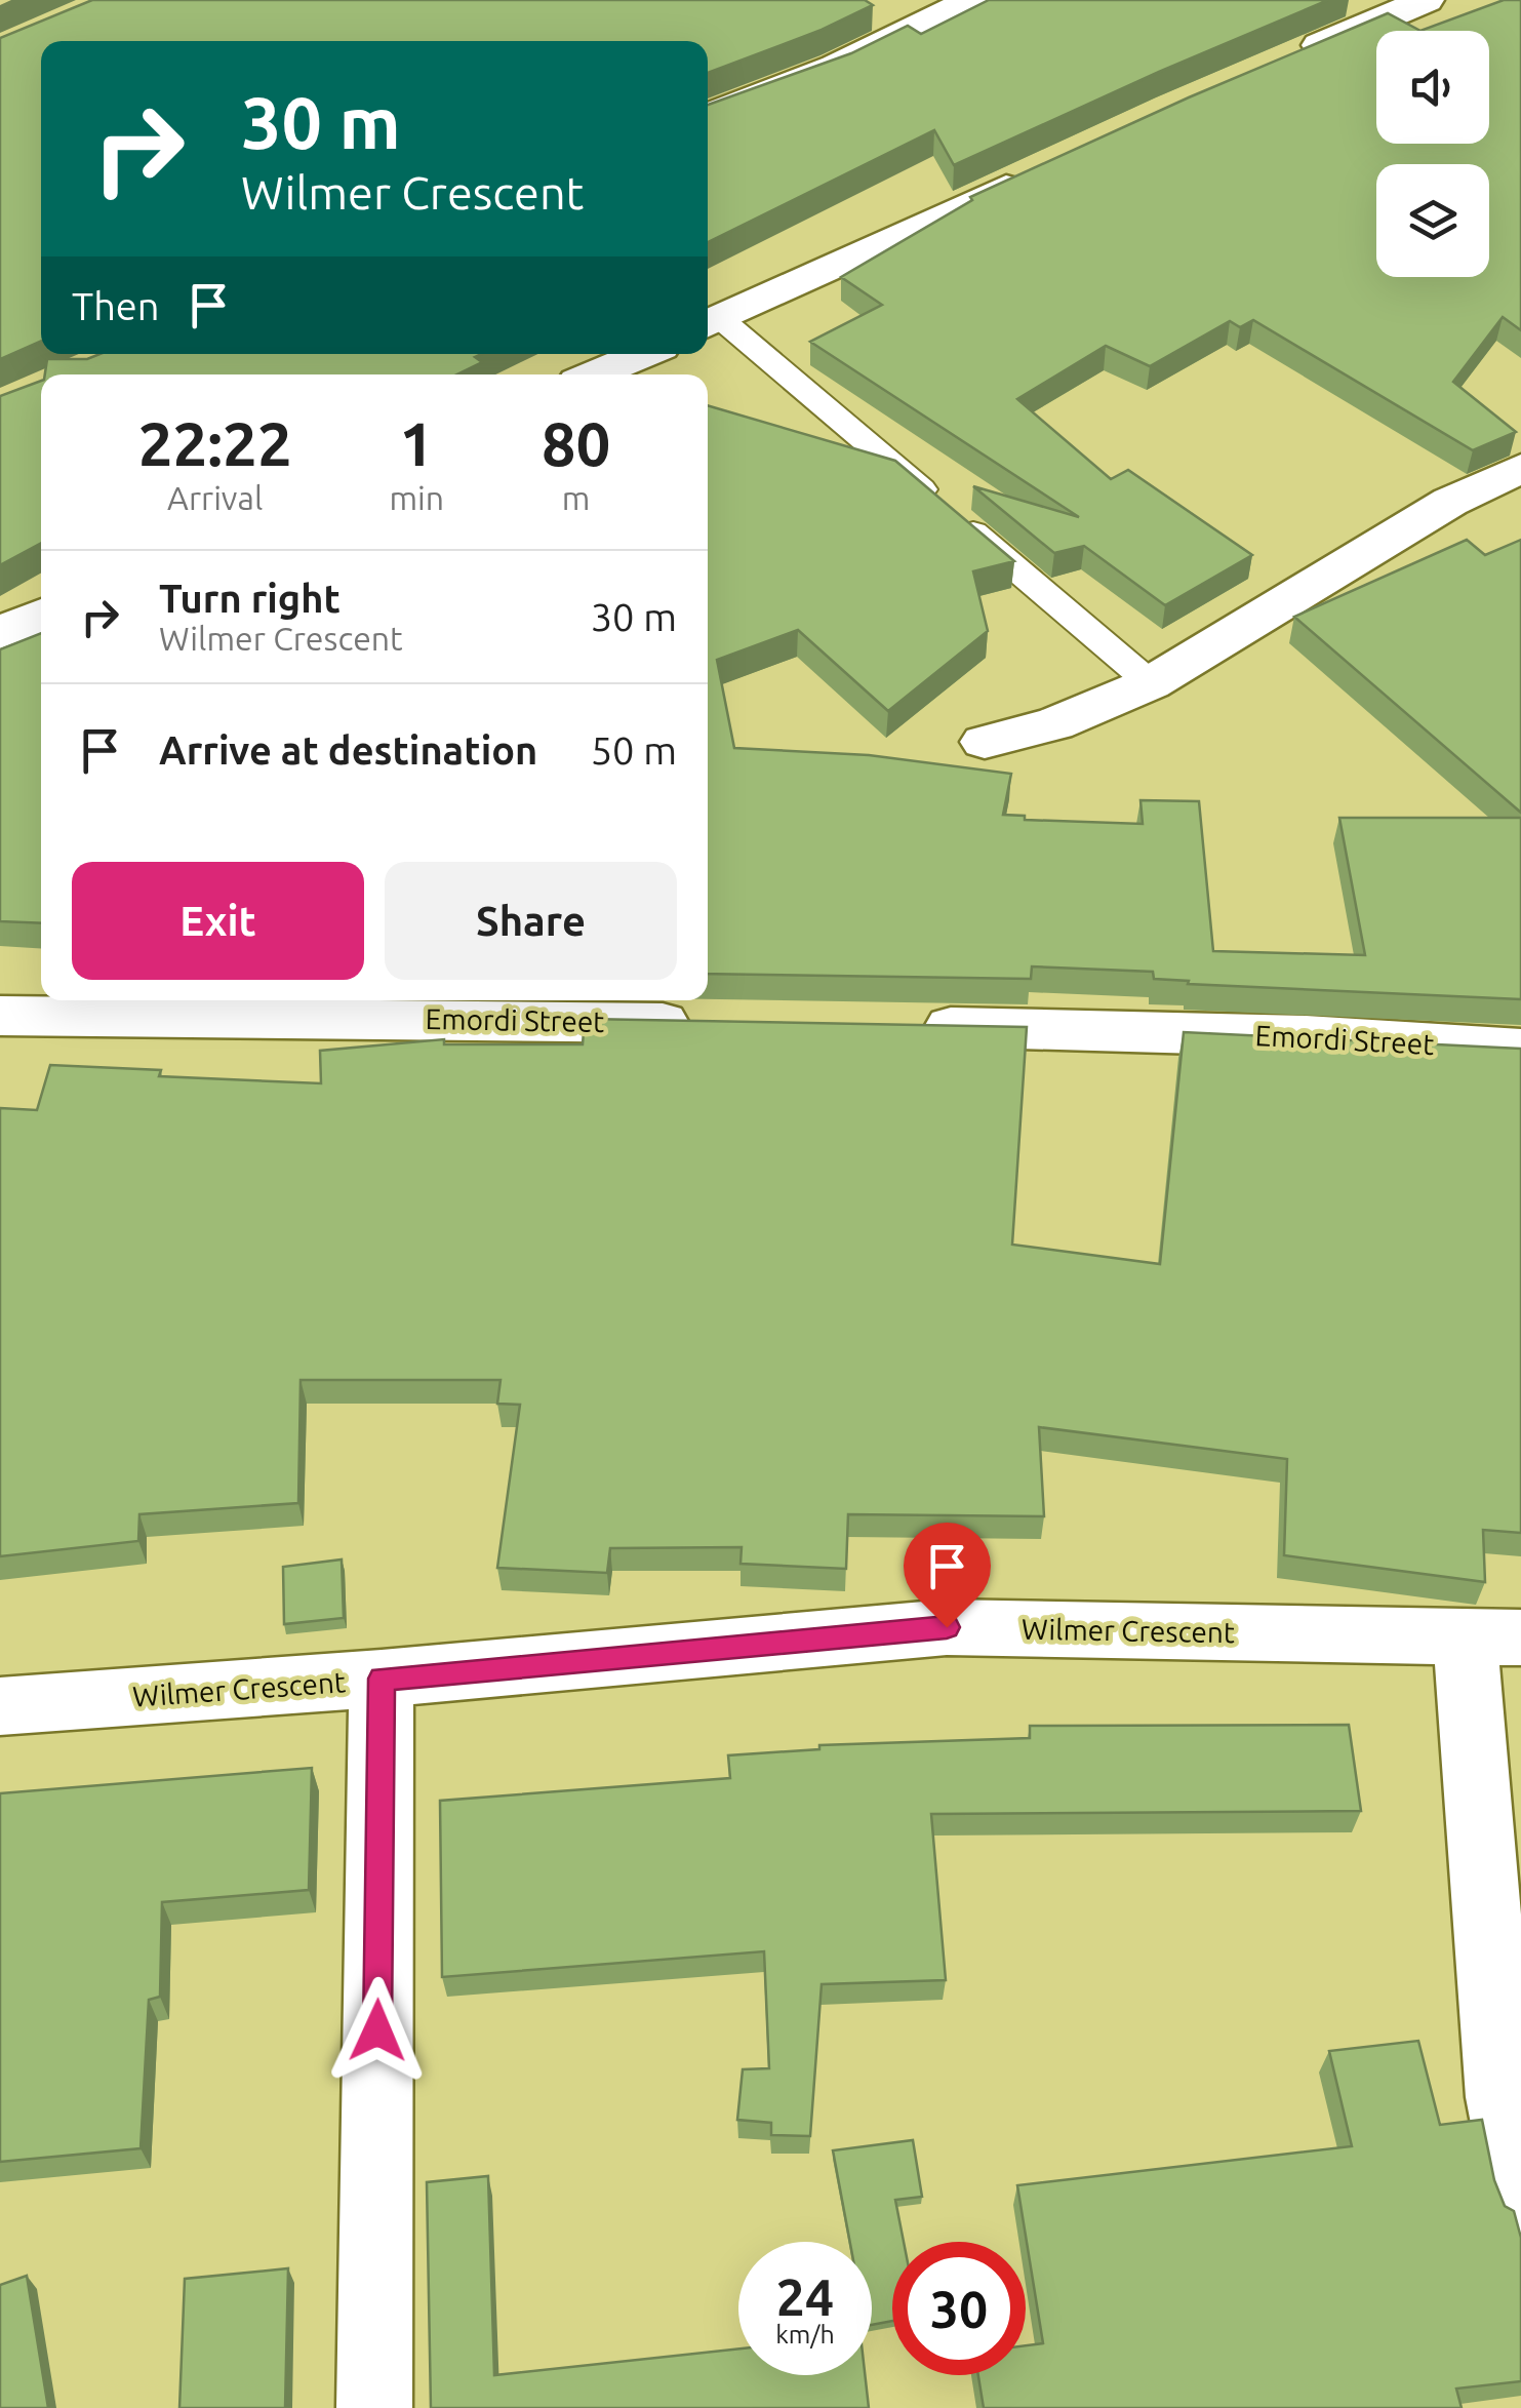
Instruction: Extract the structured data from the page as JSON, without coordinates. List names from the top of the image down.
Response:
{
  "streets": {
    "street": ["Emordi Street", "Wilmer Crescent"]
  },
  "page": {
    "turn": ["30 m", "Wilmer Crescent"],
    "then": "Then",
    "eta": [
      "22:22",
      "Arrival",
      "1",
      "min",
      "80",
      "m"
    ],
    "list": [
      {
        "name": "Turn right",
        "note": "Wilmer Crescent",
        "value": "30 m"
      },
      {
        "name": "Arrive at destination",
        "value": "50 m"
      }
    ],
    "buttons": ["Exit", "Share"],
    "speed": "24 km/h",
    "limit": "30"
  }
}
